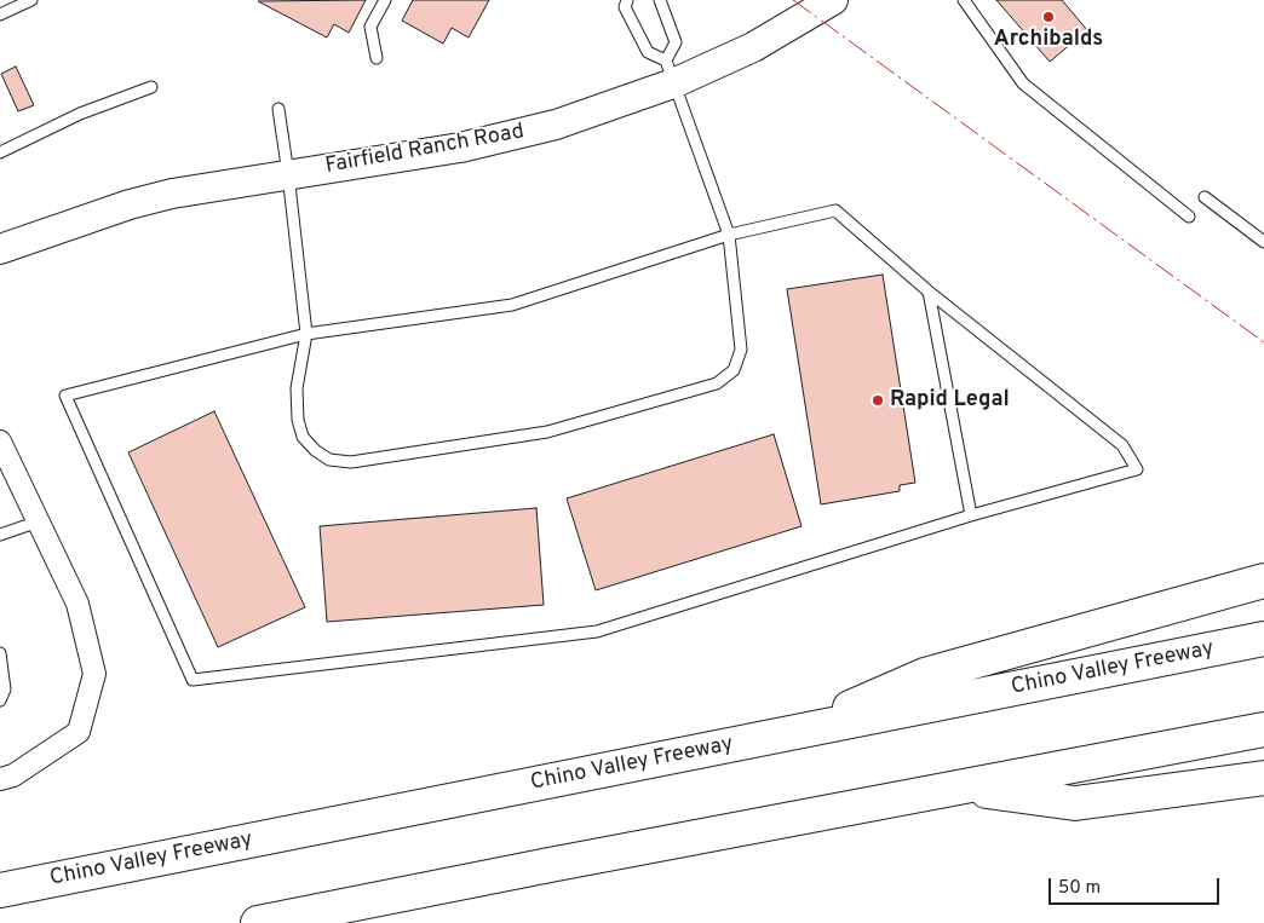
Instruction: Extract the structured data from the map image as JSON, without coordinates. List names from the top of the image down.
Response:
{
  "streets": {
    "highway": ["Chino Valley Freeway"],
    "street": ["Fairfield Ranch Road"]
  },
  "places": ["Archibalds", "Rapid Legal"],
  "scale_bar": "50 m"
}
